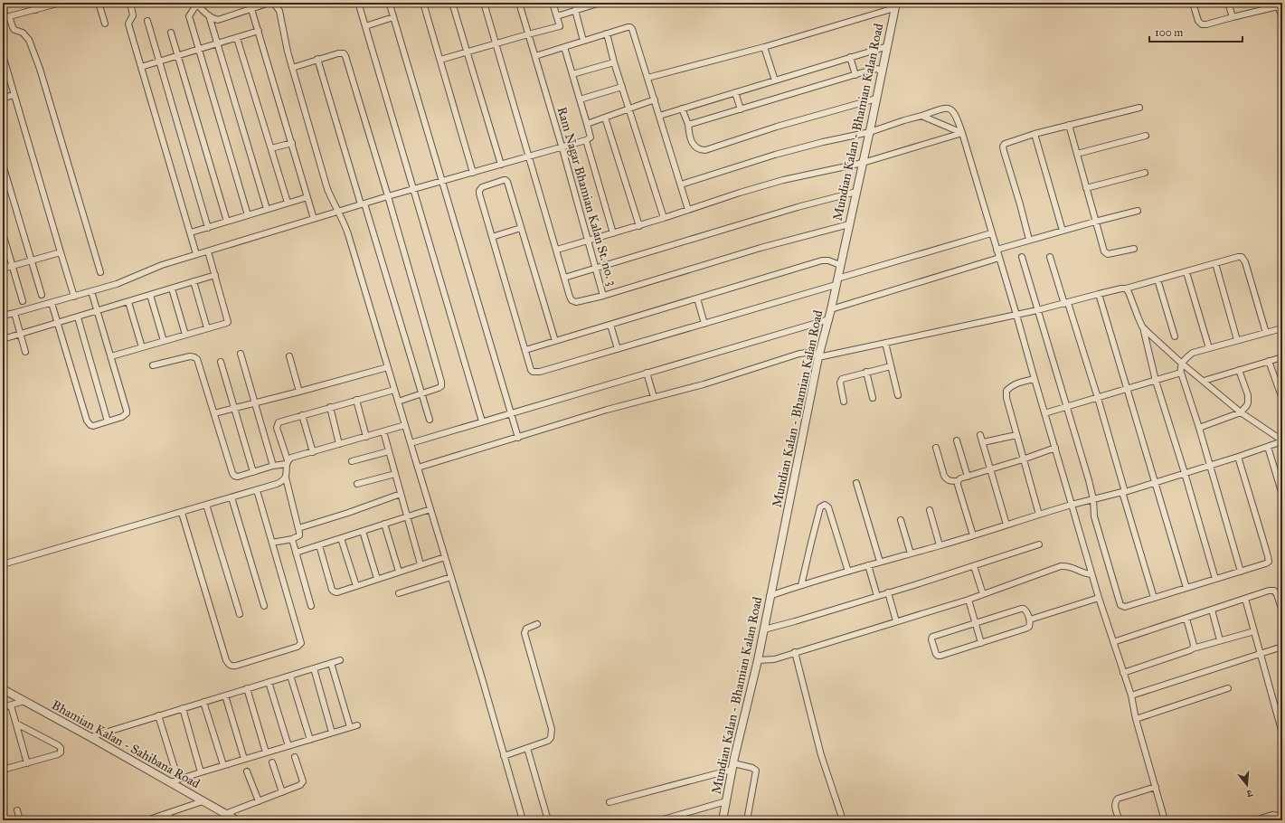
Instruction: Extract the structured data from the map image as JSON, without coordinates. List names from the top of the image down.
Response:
{
  "streets": {
    "street": ["Mundian Kalan - Bhamian Kalan Road", "Ram Nagar Bhamian Kalan St. no. 3", "Bhamian Kalan - Sahibana Road"]
  },
  "crossings": [
    ["Mundian Kalan - Bhamian Kalan Road", "Ram Nagar Bhamian Kalan St. no. 3"]
  ],
  "scale_bar": "100 m",
  "north": "bottom"
}
